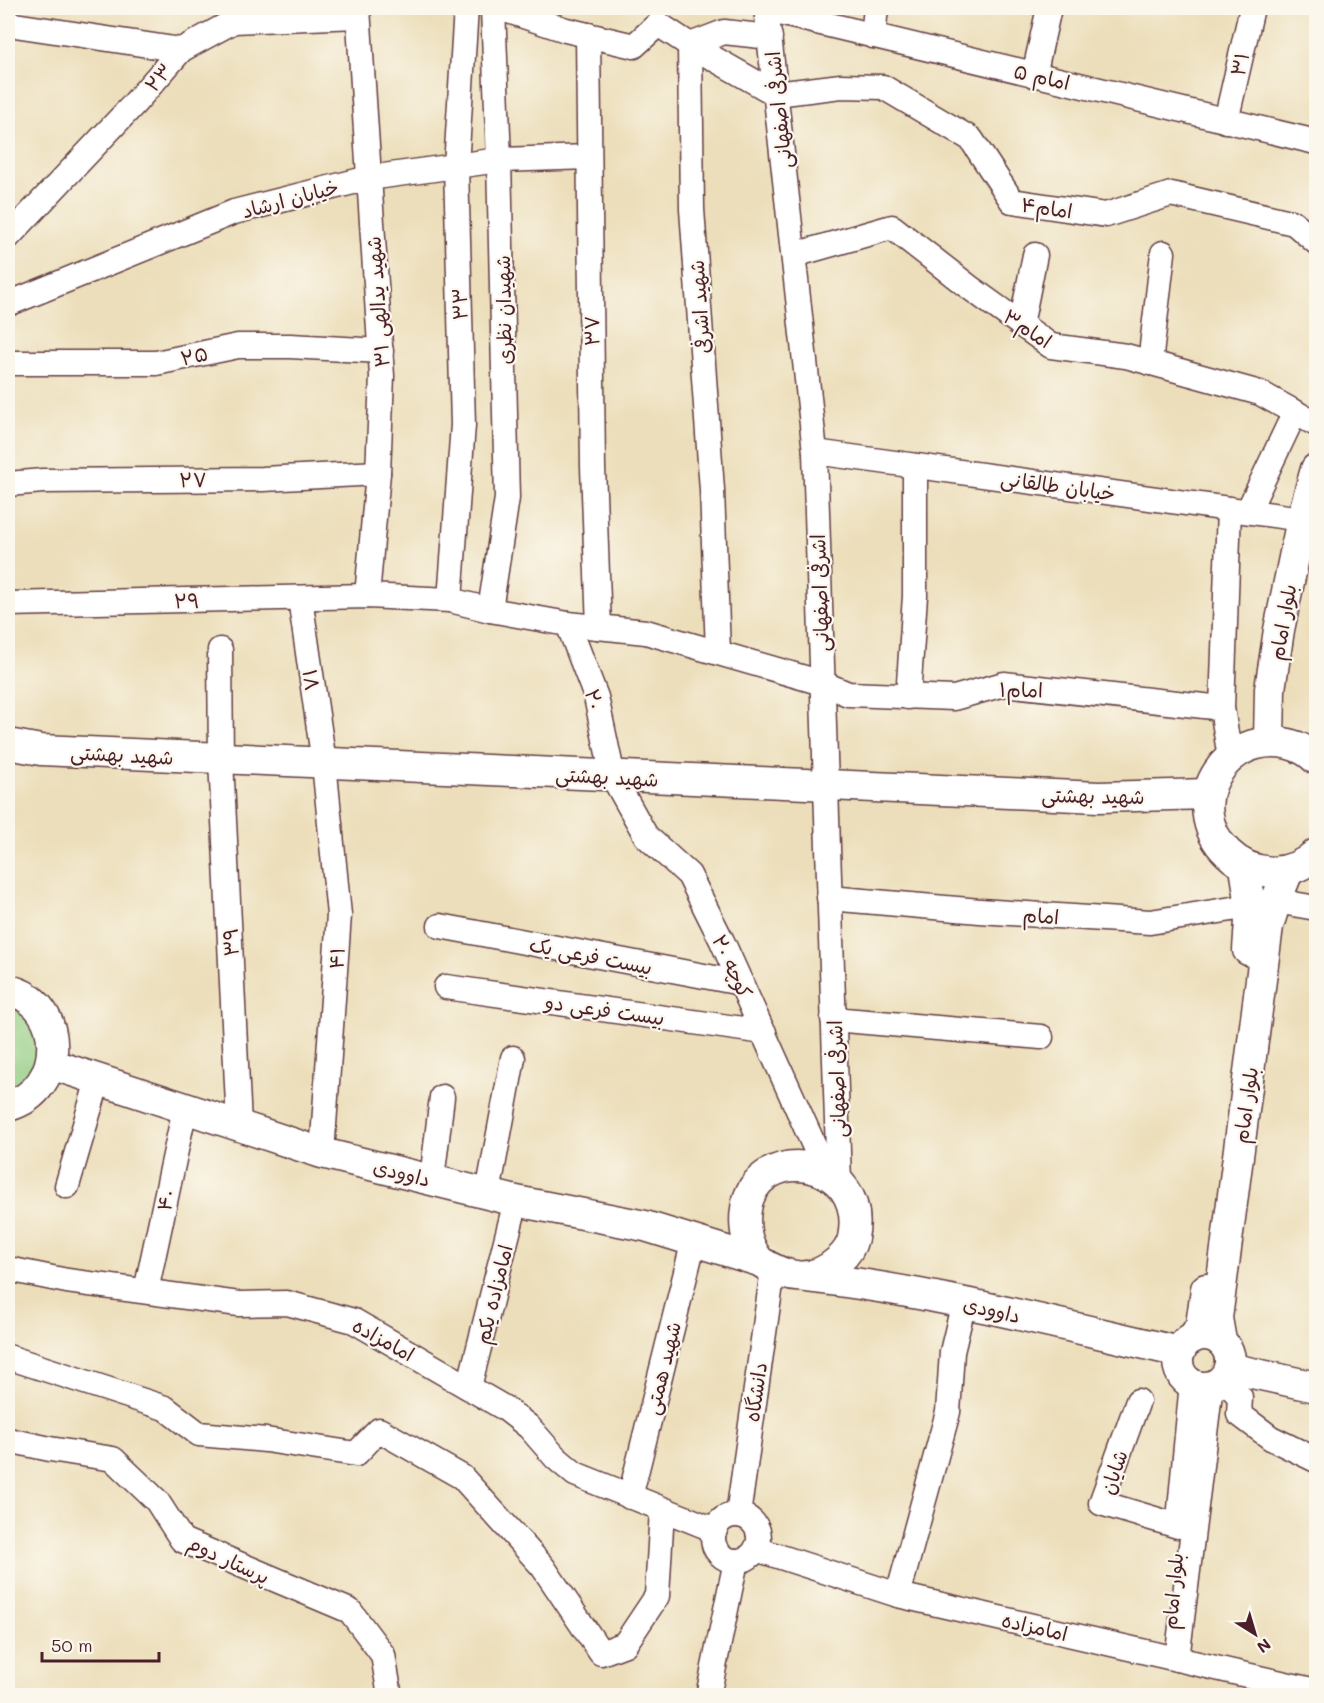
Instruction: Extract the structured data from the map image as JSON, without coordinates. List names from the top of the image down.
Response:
{
  "streets": {
    "main road": ["بلوار امام", "شهید بهشتی", "داوودی"],
    "street": [
      "۳۱",
      "امام ۵",
      "۲۳",
      "اشرفی اصفهانی",
      "خیابان ارشاد",
      "امام۴",
      "۳۱ شهید یدالهی",
      "۳۳",
      "شهید اشرفی",
      "شهیدان نظری",
      "امام۳",
      "۳۷",
      "۲۵",
      "۲۷",
      "خیابان طالقانی",
      "۲۹",
      "۱۸",
      "امام۱",
      "۲۰",
      "امام",
      "۳۹",
      "بیست فرعی یک",
      "۴۱",
      "کوچه ۲۰",
      "بیست فرعی دو",
      "۴۰",
      "امامزاده یکم",
      "امامزاده",
      "شهید همتی",
      "دانشگاه",
      "شایان",
      "پرستار دوم"
    ]
  },
  "crossings": [
    ["۳۱", "امام ۵"],
    ["امام ۵", "اشرفی اصفهانی"],
    ["۲۳", "۳۱ شهید یدالهی"],
    ["اشرفی اصفهانی", "امام۴"],
    ["اشرفی اصفهانی", "امام۳"],
    ["اشرفی اصفهانی", "خیابان طالقانی"],
    ["اشرفی اصفهانی", "امام۱"],
    ["اشرفی اصفهانی", "شهید بهشتی"],
    ["اشرفی اصفهانی", "امام"],
    ["اشرفی اصفهانی", "کوچه ۲۰"],
    ["اشرفی اصفهانی", "داوودی"],
    ["اشرفی اصفهانی", "دانشگاه"],
    ["خیابان ارشاد", "۳۱ شهید یدالهی"],
    ["خیابان ارشاد", "۳۳"],
    ["خیابان ارشاد", "شهیدان نظری"],
    ["خیابان ارشاد", "۳۷"],
    ["۳۱ شهید یدالهی", "۲۵"],
    ["۳۱ شهید یدالهی", "۲۷"],
    ["۳۱ شهید یدالهی", "۲۹"],
    ["۳۳", "۲۹"],
    ["شهید اشرفی", "امام۱"],
    ["شهیدان نظری", "۲۹"],
    ["۳۷", "۲۹"],
    ["۳۷", "امام۱"],
    ["خیابان طالقانی", "بلوار امام"],
    ["۲۹", "۱۸"],
    ["۲۹", "امام۱"],
    ["۲۹", "۲۰"],
    ["بلوار امام", "امام"],
    ["بلوار امام", "داوودی"],
    ["بلوار امام", "امامزاده"],
    ["بلوار امام", "شایان"],
    ["۱۸", "شهید بهشتی"],
    ["۱۸", "۴۱"],
    ["۲۰", "شهید بهشتی"],
    ["۲۰", "کوچه ۲۰"],
    ["شهید بهشتی", "۳۹"],
    ["شهید بهشتی", "۴۱"],
    ["شهید بهشتی", "کوچه ۲۰"],
    ["۳۹", "داوودی"],
    ["بیست فرعی یک", "کوچه ۲۰"],
    ["۴۱", "داوودی"],
    ["کوچه ۲۰", "بیست فرعی دو"],
    ["کوچه ۲۰", "داوودی"],
    ["کوچه ۲۰", "دانشگاه"],
    ["داوودی", "۴۰"],
    ["داوودی", "امامزاده یکم"],
    ["داوودی", "شهید همتی"],
    ["داوودی", "دانشگاه"],
    ["۴۰", "امامزاده"],
    ["امامزاده یکم", "امامزاده"],
    ["امامزاده", "شهید همتی"],
    ["امامزاده", "دانشگاه"]
  ],
  "scale_bar": "50 m",
  "north": "bottom right"
}
